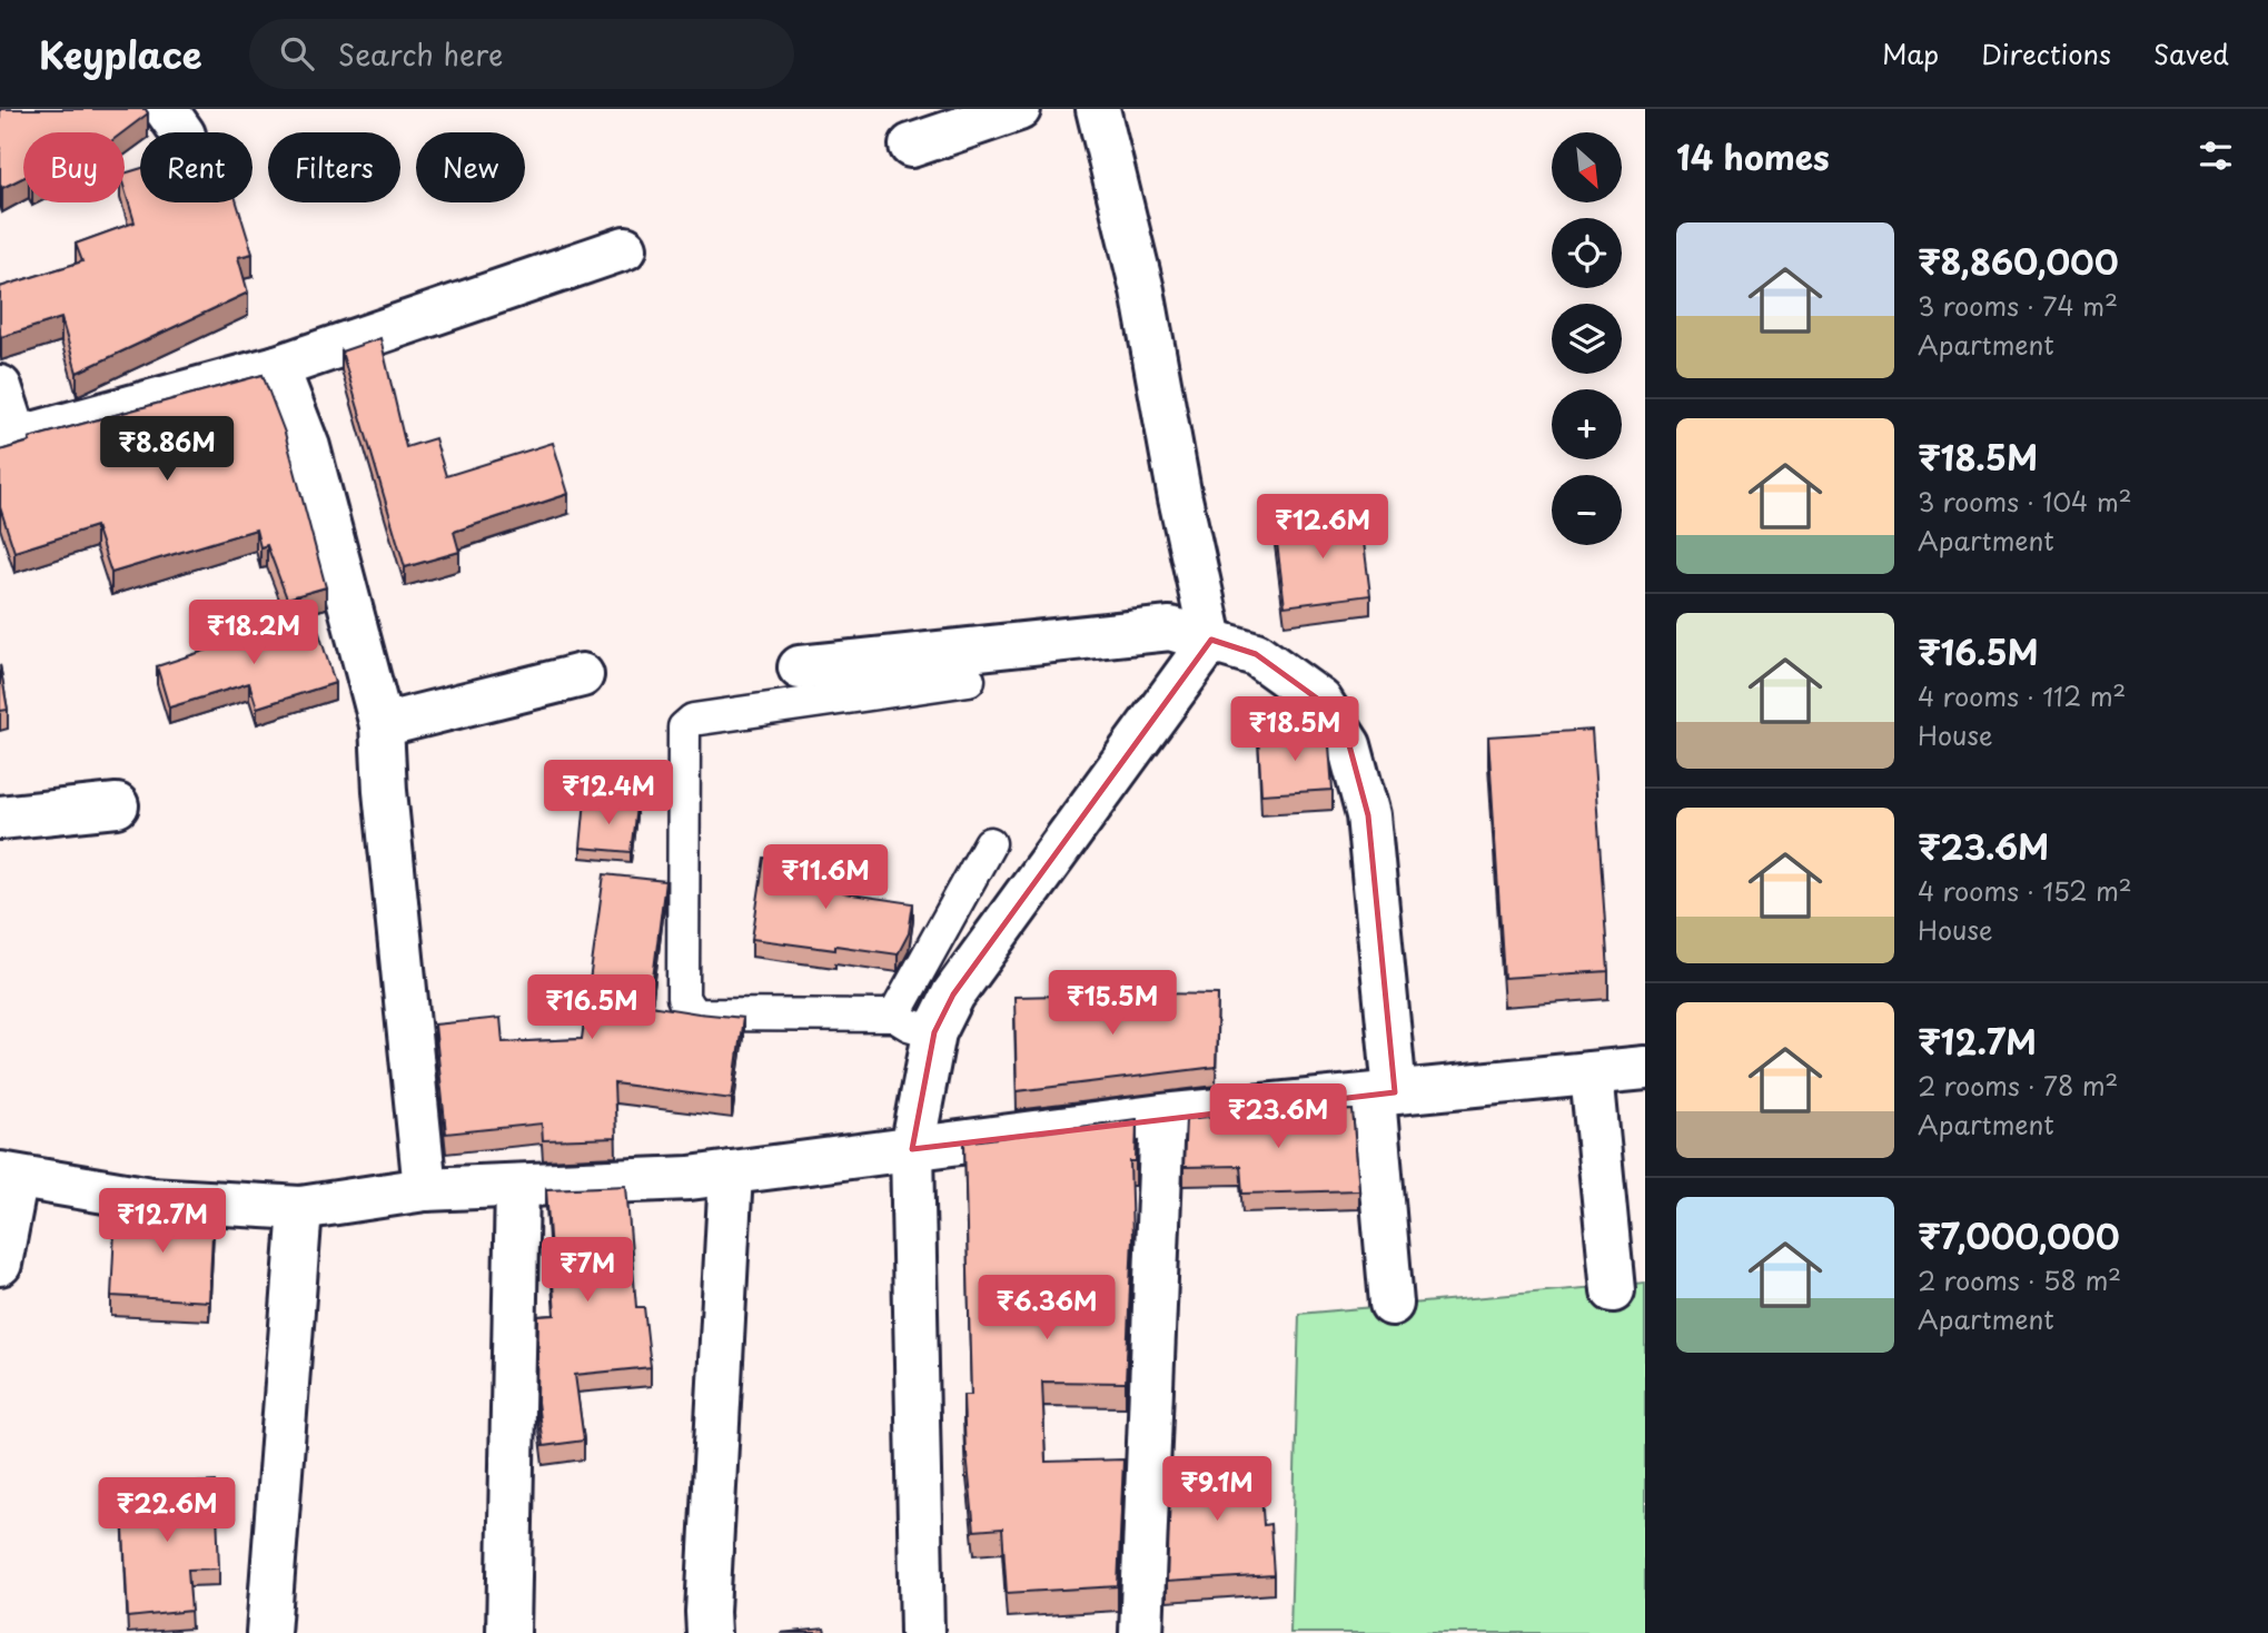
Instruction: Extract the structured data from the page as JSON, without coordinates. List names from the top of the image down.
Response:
{
  "north": "bottom right",
  "page": {
    "header": "Keyplace",
    "search": "Search here",
    "nav": ["Map", "Directions", "Saved"],
    "heading": "14 homes",
    "map_buttons": ["+", "−"],
    "chip": [
      "Buy",
      "Rent",
      "Filters",
      "New"
    ],
    "list": [
      {
        "name": "₹8,860,000",
        "note": "3 rooms · 74 m² · Apartment"
      },
      {
        "name": "₹18.5M",
        "note": "3 rooms · 104 m² · Apartment"
      },
      {
        "name": "₹16.5M",
        "note": "4 rooms · 112 m² · House"
      },
      {
        "name": "₹23.6M",
        "note": "4 rooms · 152 m² · House"
      },
      {
        "name": "₹12.7M",
        "note": "2 rooms · 78 m² · Apartment"
      },
      {
        "name": "₹7,000,000",
        "note": "2 rooms · 58 m² · Apartment"
      }
    ],
    "price": [
      "₹8.86M",
      "₹12.6M",
      "₹18.2M",
      "₹18.5M",
      "₹12.4M",
      "₹11.6M",
      "₹15.5M",
      "₹16.5M",
      "₹23.6M",
      "₹12.7M",
      "₹7M",
      "₹6.36M",
      "₹9.1M",
      "₹22.6M"
    ]
  }
}
